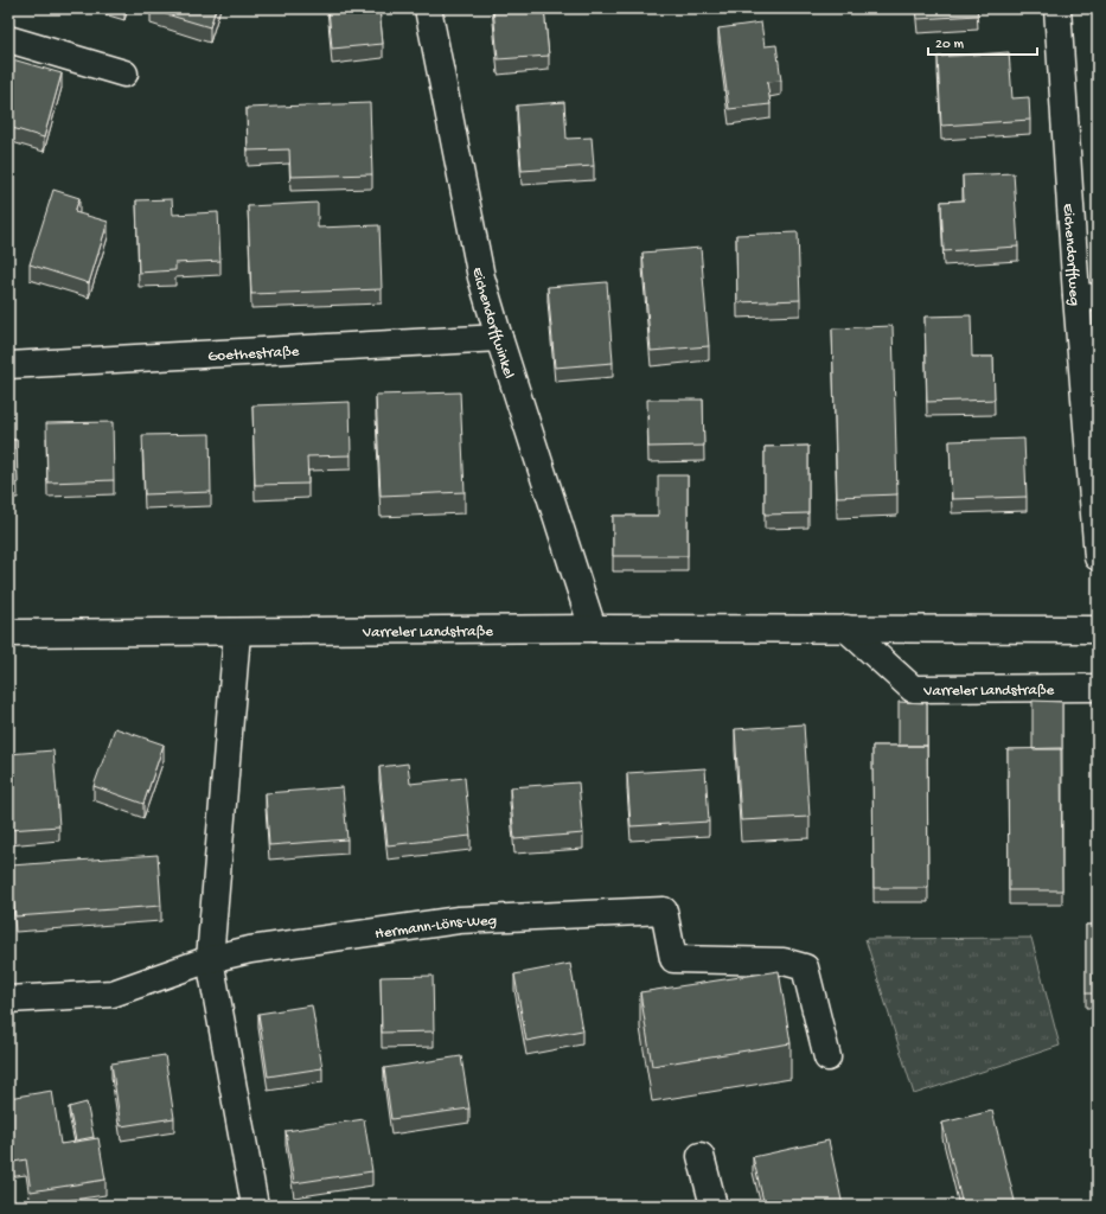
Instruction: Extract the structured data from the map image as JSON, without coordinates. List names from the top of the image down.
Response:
{
  "streets": {
    "street": [
      "Eichendorffweg",
      "Eichendorffwinkel",
      "Goethestraße",
      "Varreler Landstraße",
      "Hermann-Löns-Weg"
    ]
  },
  "crossings": [
    ["Eichendorffwinkel", "Goethestraße"],
    ["Eichendorffwinkel", "Varreler Landstraße"]
  ],
  "scale_bar": "20 m"
}
